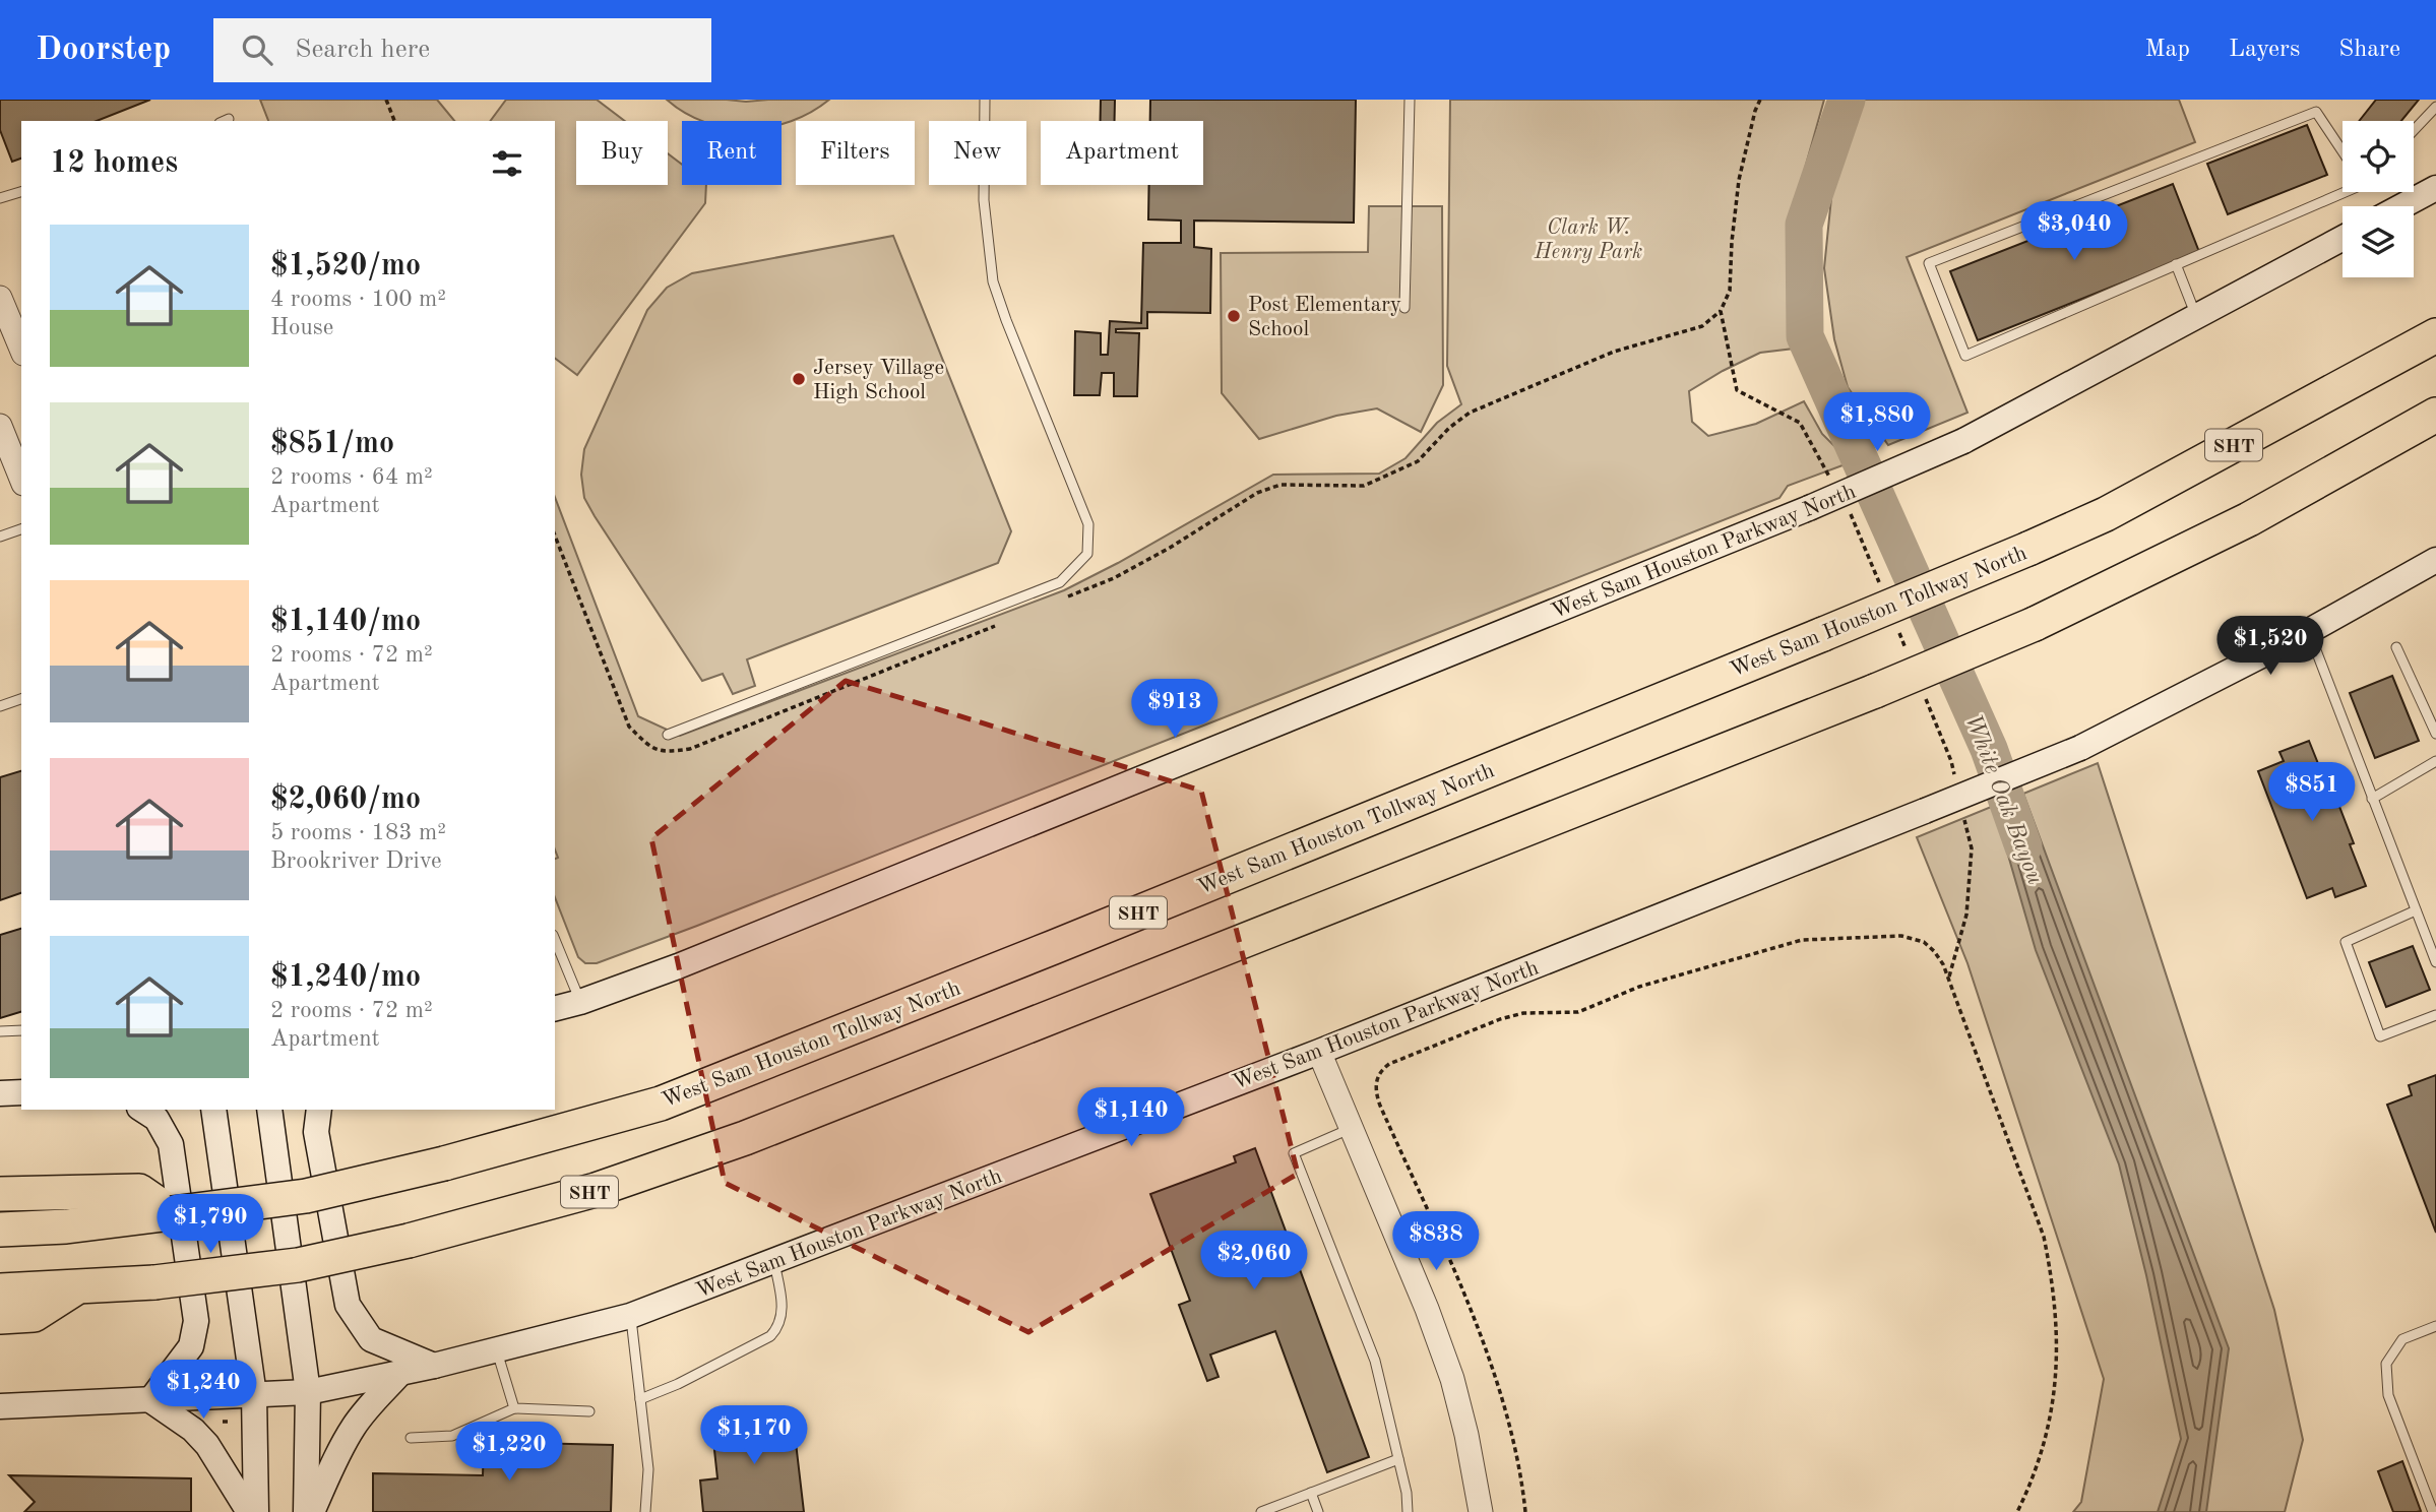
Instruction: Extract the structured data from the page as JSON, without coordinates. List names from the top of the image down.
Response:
{
  "streets": {
    "highway": ["SHT", "West Sam Houston Tollway North"],
    "main road": ["West Sam Houston Parkway North"]
  },
  "water": ["White Oak Bayou"],
  "parks": ["Clark W. Henry Park"],
  "places": ["Post Elementary School", "Jersey Village High School"],
  "page": {
    "header": "Doorstep",
    "search": "Search here",
    "nav": ["Map", "Layers", "Share"],
    "chip": [
      "Buy",
      "Rent",
      "Filters",
      "New",
      "Apartment"
    ],
    "heading": "12 homes",
    "price": [
      "$3,040",
      "$1,880",
      "$1,520",
      "$913",
      "$851",
      "$1,140",
      "$1,790",
      "$838",
      "$2,060",
      "$1,240",
      "$1,170",
      "$1,220"
    ],
    "list": [
      {
        "name": "$1,520/mo",
        "note": "4 rooms · 100 m² · House"
      },
      {
        "name": "$851/mo",
        "note": "2 rooms · 64 m² · Apartment"
      },
      {
        "name": "$1,140/mo",
        "note": "2 rooms · 72 m² · Apartment"
      },
      {
        "name": "$2,060/mo",
        "note": "5 rooms · 183 m² · Brookriver Drive"
      },
      {
        "name": "$1,240/mo",
        "note": "2 rooms · 72 m² · Apartment"
      }
    ]
  }
}
